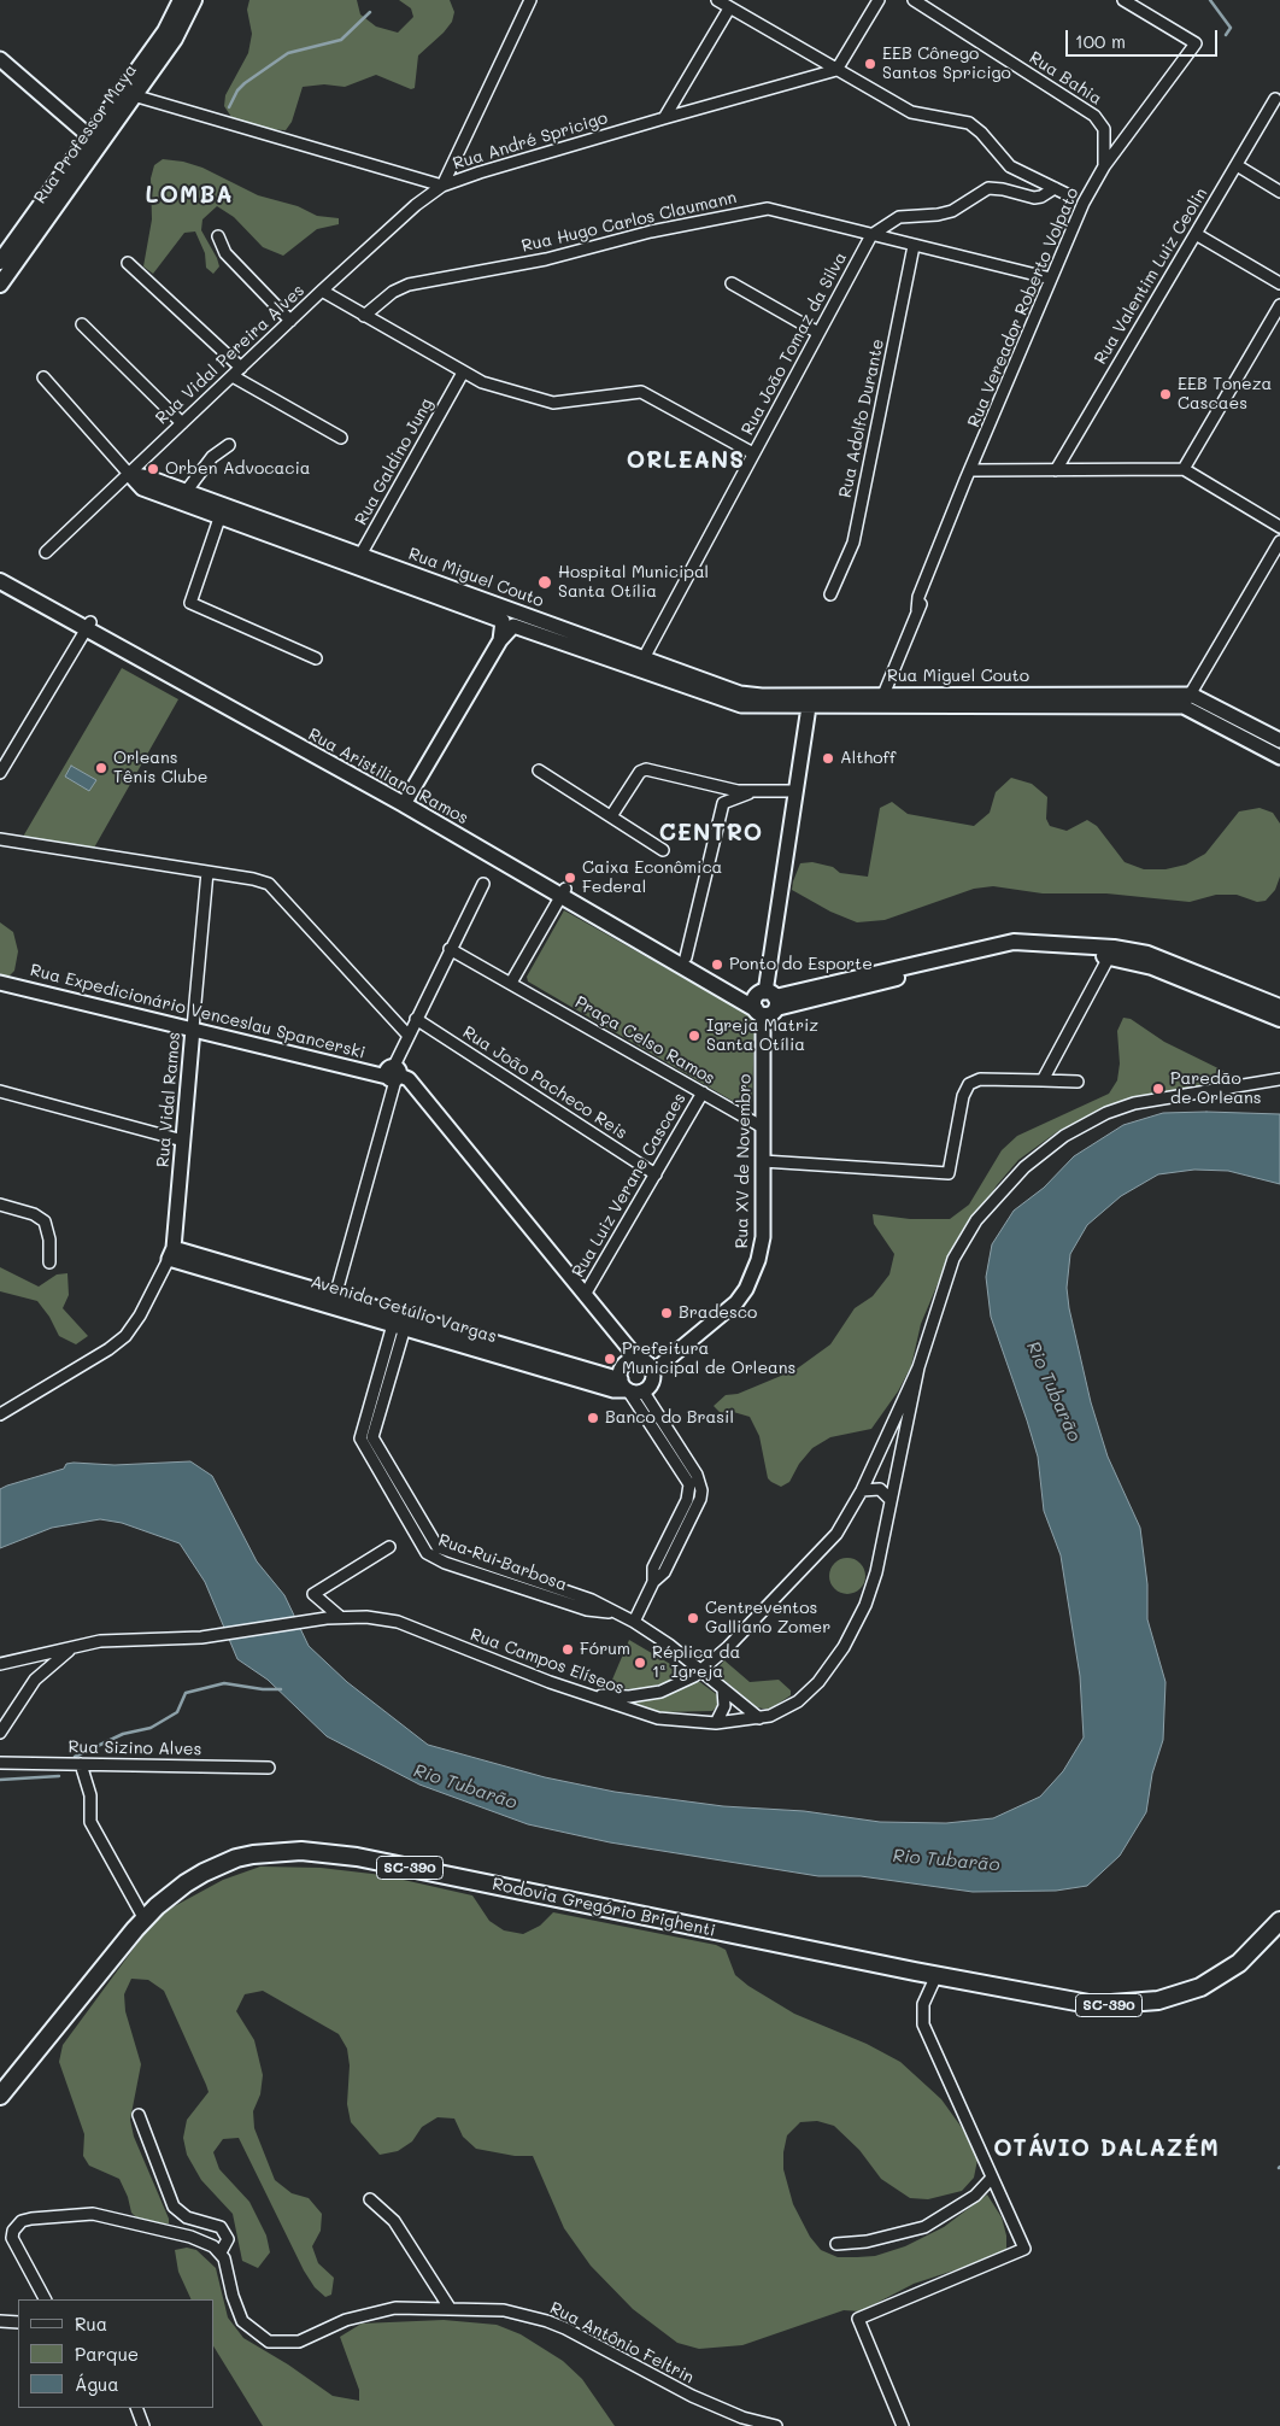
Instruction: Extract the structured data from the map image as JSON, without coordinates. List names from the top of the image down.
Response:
{
  "streets": {
    "main road": [
      "Rua Professor Maya",
      "Rua Aristiliano Ramos",
      "SC-390",
      "Rodovia Gregório Brighenti"
    ],
    "street": [
      "Rua Bahia",
      "Rua André Spricigo",
      "Rua Hugo Carlos Claumann",
      "Rua Valentim Luiz Ceolin",
      "Rua Vereador Roberto Volpato",
      "Rua João Tomaz da Silva",
      "Rua Vidal Pereira Alves",
      "Rua Adolfo Durante",
      "Rua Galdino Jung",
      "Rua Miguel Couto",
      "Rua Expedicionário Venceslau Spancerski",
      "Praça Celso Ramos",
      "Rua João Pacheco Reis",
      "Rua Vidal Ramos",
      "Rua XV de Novembro",
      "Rua Luiz Verane Cascaes",
      "Avenida Getúlio Vargas",
      "Rua Rui Barbosa",
      "Rua Campos Elíseos",
      "Rua Sizino Alves",
      "Rua Antônio Feltrin"
    ]
  },
  "crossings": [
    ["Rua Bahia", "Rua Vereador Roberto Volpato"],
    ["Rua Professor Maya", "Rua André Spricigo"],
    ["Rua André Spricigo", "Rua Vidal Pereira Alves"],
    ["Rua Hugo Carlos Claumann", "Rua Vereador Roberto Volpato"],
    ["Rua Hugo Carlos Claumann", "Rua João Tomaz da Silva"],
    ["Rua Hugo Carlos Claumann", "Rua Adolfo Durante"],
    ["Rua Vereador Roberto Volpato", "Rua Miguel Couto"],
    ["Rua João Tomaz da Silva", "Rua Miguel Couto"],
    ["Rua Vidal Pereira Alves", "Rua Miguel Couto"],
    ["Rua Galdino Jung", "Rua Miguel Couto"],
    ["Rua Miguel Couto", "Rua XV de Novembro"],
    ["Rua Aristiliano Ramos", "Rua XV de Novembro"],
    ["Rua Expedicionário Venceslau Spancerski", "Rua Vidal Ramos"],
    ["Rua Expedicionário Venceslau Spancerski", "Rua XV de Novembro"],
    ["Rua Expedicionário Venceslau Spancerski", "Rua Luiz Verane Cascaes"],
    ["Rua Expedicionário Venceslau Spancerski", "Avenida Getúlio Vargas"],
    ["Praça Celso Ramos", "Rua XV de Novembro"],
    ["Praça Celso Ramos", "Rua Luiz Verane Cascaes"],
    ["Rua João Pacheco Reis", "Rua Luiz Verane Cascaes"],
    ["Rua Vidal Ramos", "Avenida Getúlio Vargas"],
    ["Rua XV de Novembro", "Avenida Getúlio Vargas"],
    ["Avenida Getúlio Vargas", "Rua Rui Barbosa"],
    ["Rua Rui Barbosa", "Rua Campos Elíseos"]
  ],
  "districts": [
    "LOMBA",
    "ORLEANS",
    "CENTRO",
    "OTÁVIO DALAZÉM"
  ],
  "water": ["Rio Tubarão"],
  "places": [
    "EEB Cônego Santos Spricigo",
    "EEB Toneza Cascaes",
    "Orben Advocacia",
    "Hospital Municipal Santa Otília",
    "Althoff",
    "Orleans Tênis Clube",
    "Caixa Econômica Federal",
    "Ponto do Esporte",
    "Igreja Matriz Santa Otília",
    "Paredão de Orleans",
    "Bradesco",
    "Prefeitura Municipal de Orleans",
    "Banco do Brasil",
    "Centreventos Galliano Zomer",
    "Fórum",
    "Réplica da 1ª Igreja"
  ],
  "legend": ["Rua", "Parque", "Água"],
  "scale_bar": "100 m"
}
